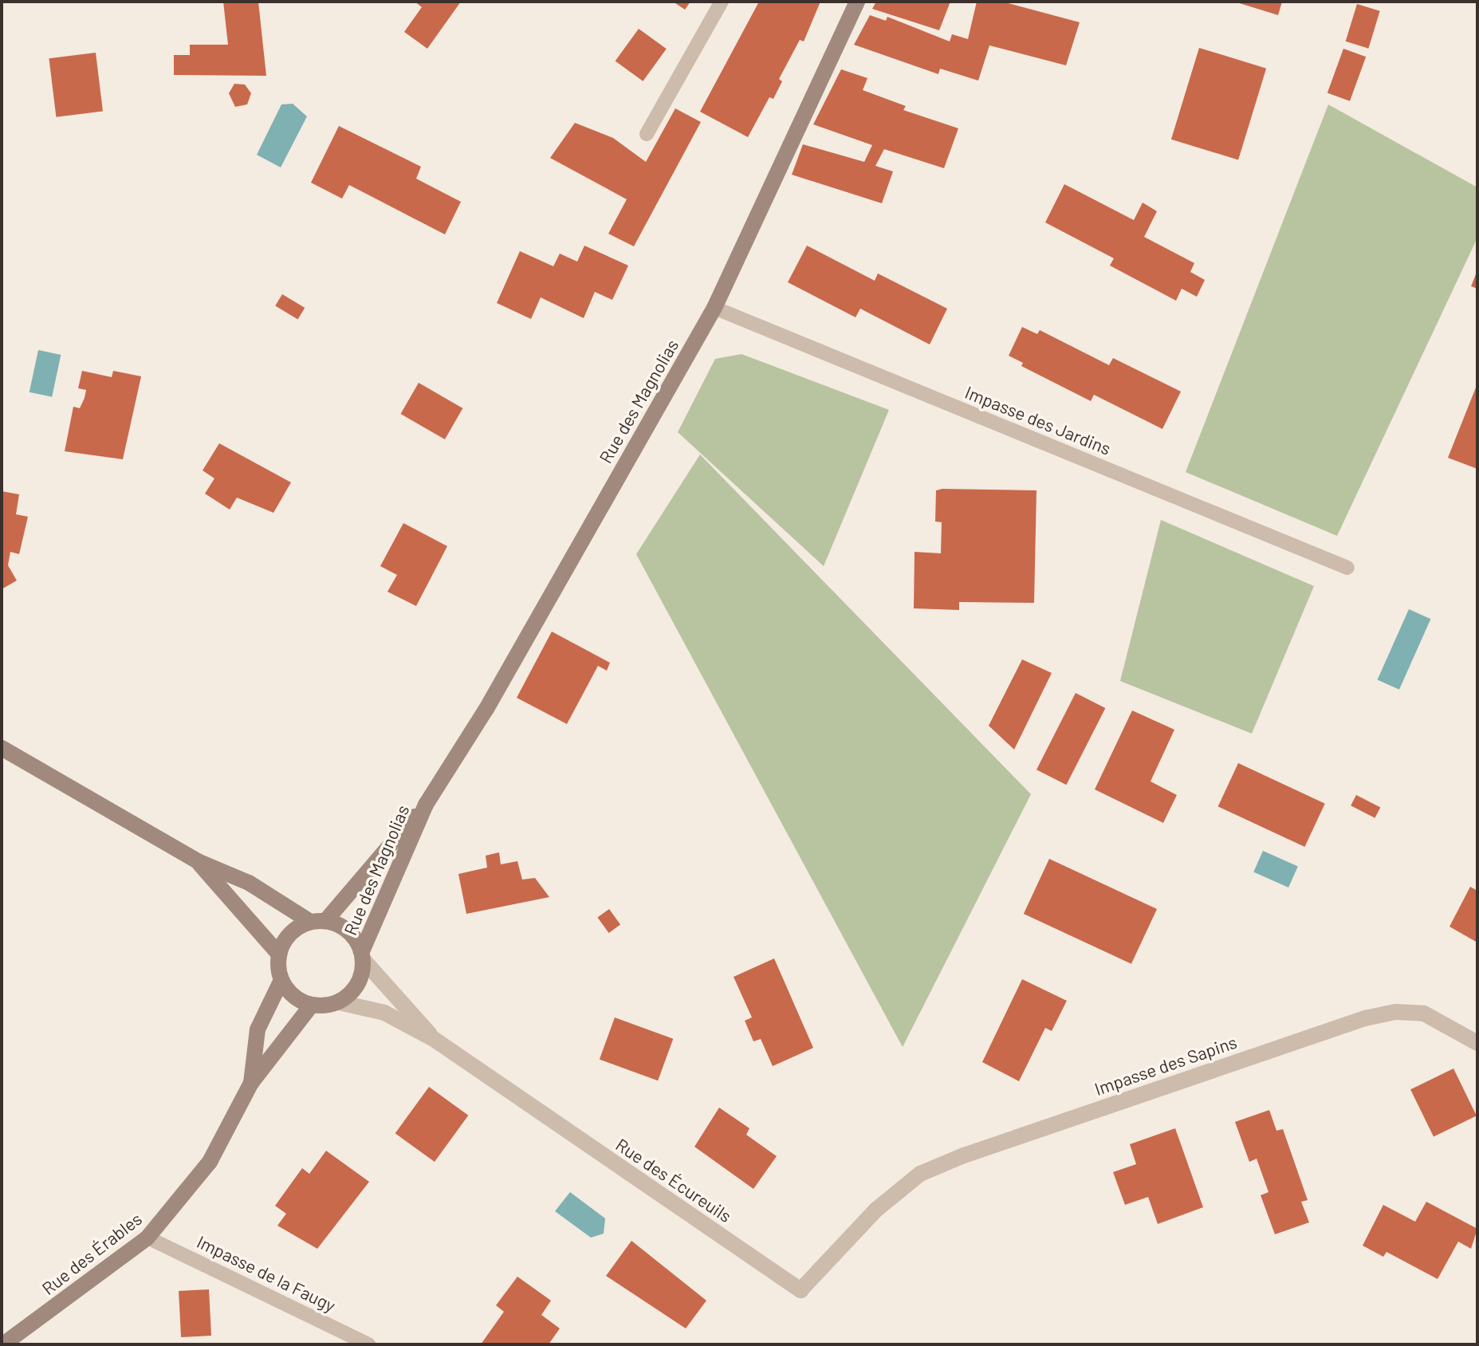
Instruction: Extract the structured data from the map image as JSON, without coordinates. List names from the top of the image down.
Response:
{
  "streets": {
    "street": [
      "Rue des Magnolias",
      "Impasse des Sapins",
      "Rue des Écureuils",
      "Rue des Érables"
    ],
    "lane": ["Impasse des Jardins", "Impasse de la Faugy"]
  },
  "crossings": [
    ["Rue des Magnolias", "Impasse des Jardins"],
    ["Rue des Magnolias", "Rue des Écureuils"],
    ["Rue des Magnolias", "Rue des Érables"],
    ["Impasse des Sapins", "Rue des Écureuils"],
    ["Rue des Écureuils", "Rue des Érables"],
    ["Rue des Érables", "Impasse de la Faugy"]
  ]
}
